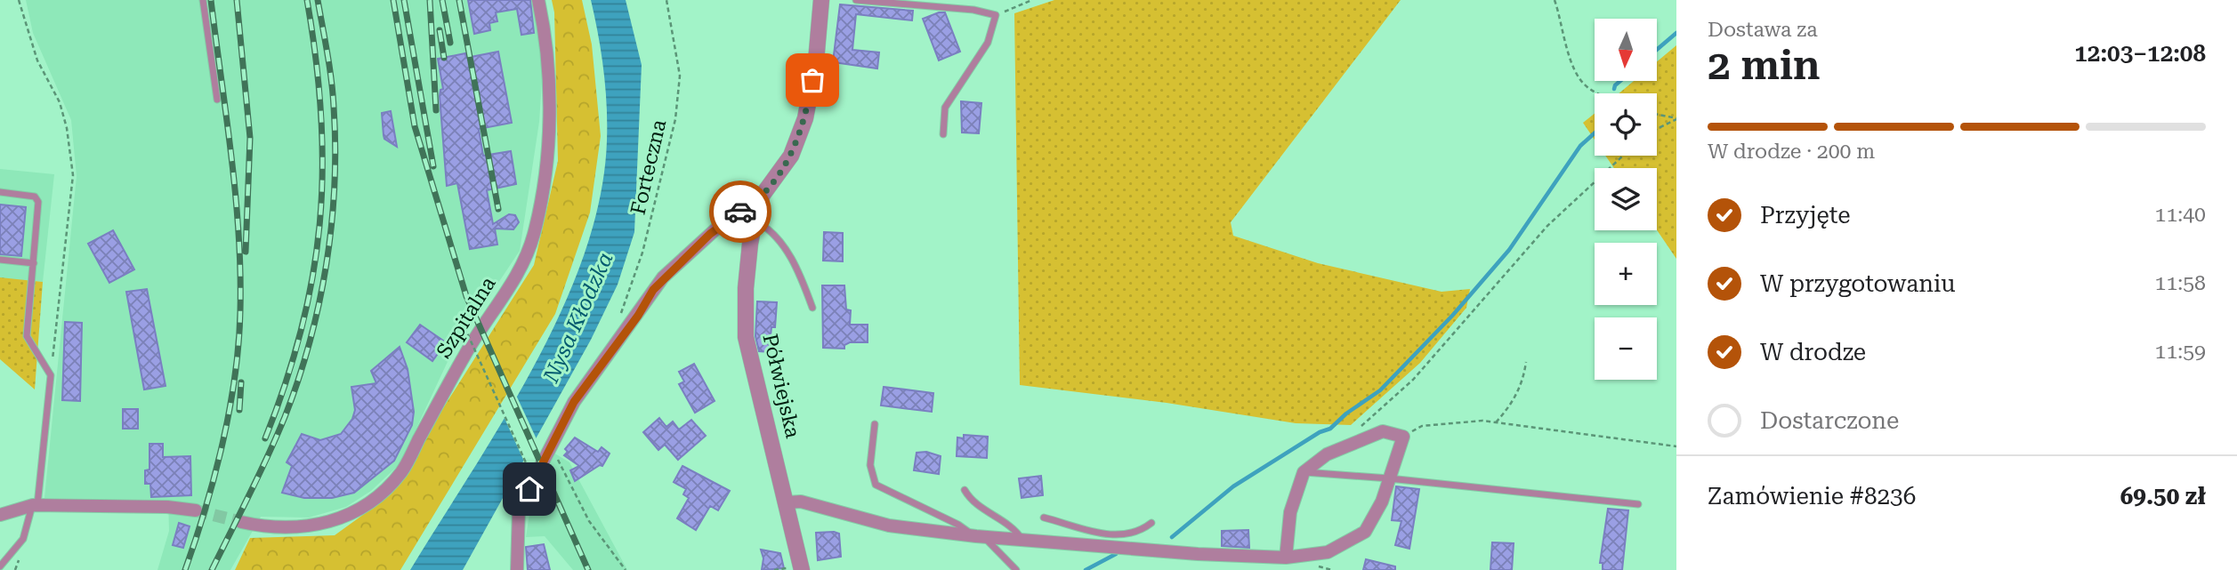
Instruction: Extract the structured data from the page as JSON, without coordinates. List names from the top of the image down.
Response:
{
  "streets": {
    "street": ["Szpitalna", "Półwiejska"],
    "path": ["Forteczna"]
  },
  "water": ["Nysa Kłodzka"],
  "north": "bottom",
  "page": {
    "heading": ["2 min", "Dostawa za", "12:03–12:08"],
    "panel": ["Zamówienie #8236", "69.50 zł"],
    "map_buttons": ["+", "−"],
    "bar": "W drodze · 200 m",
    "list": [
      ["Przyjęte", "11:40"],
      ["W przygotowaniu", "11:58"],
      ["W drodze", "11:59"],
      "Dostarczone"
    ]
  }
}
